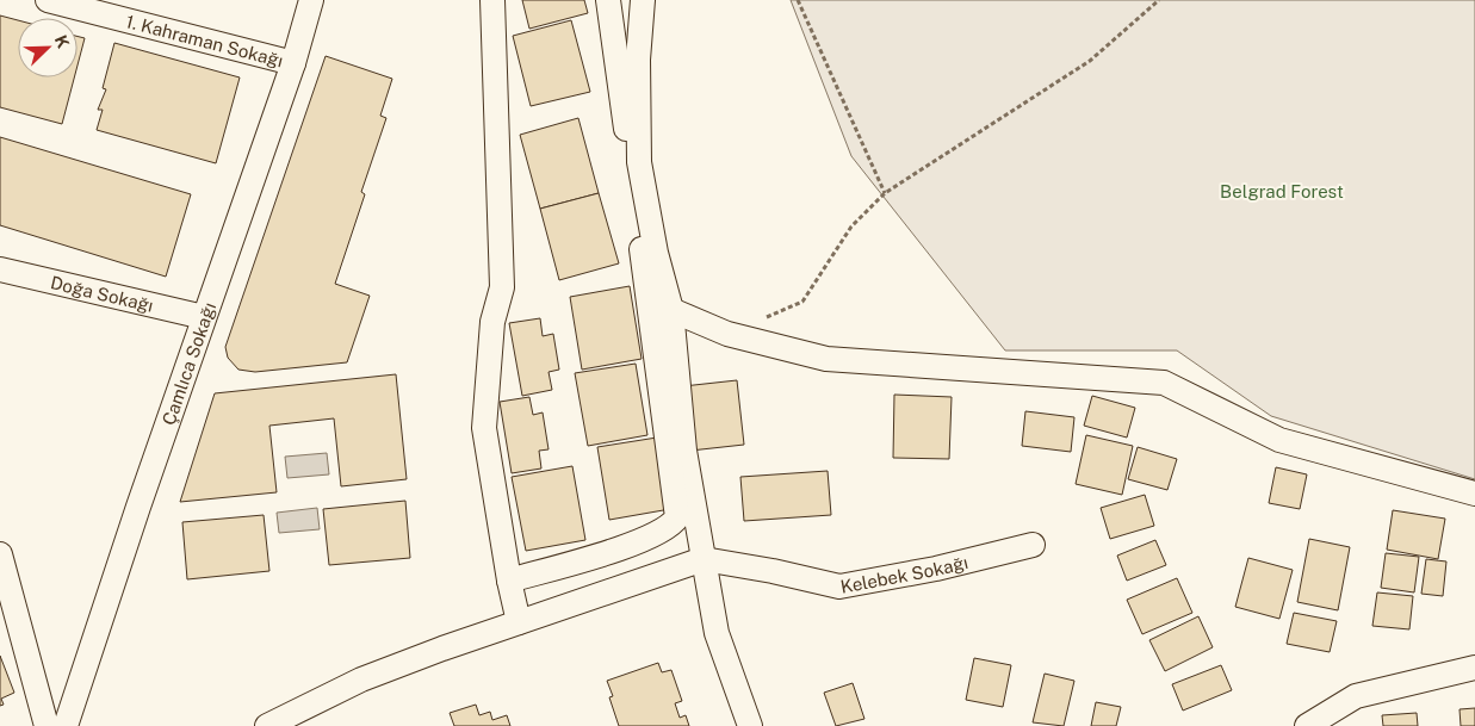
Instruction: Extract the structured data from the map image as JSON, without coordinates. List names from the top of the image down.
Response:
{
  "streets": {
    "street": [
      "1. Kahraman Sokağı",
      "Doğa Sokağı",
      "Çamlıca Sokağı",
      "Kelebek Sokağı"
    ]
  },
  "crossings": [
    ["1. Kahraman Sokağı", "Çamlıca Sokağı"],
    ["Doğa Sokağı", "Çamlıca Sokağı"]
  ],
  "parks": ["Belgrad Forest"],
  "north": "top right"
}
